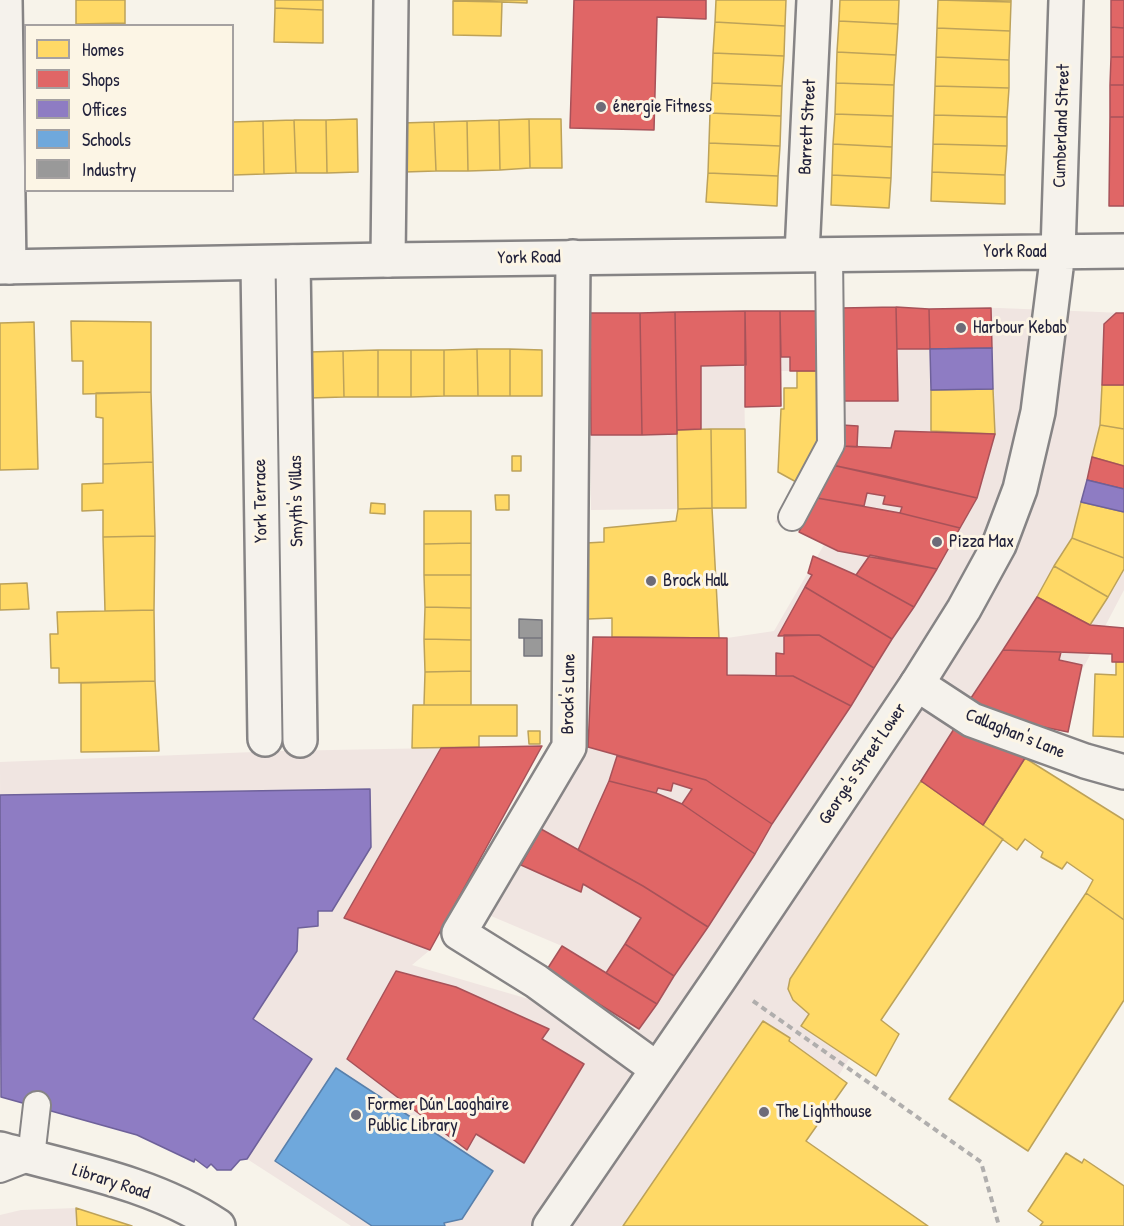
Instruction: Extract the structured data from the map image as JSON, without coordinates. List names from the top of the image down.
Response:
{
  "streets": {
    "street": [
      "Cumberland Street",
      "Barrett Street",
      "York Road",
      "York Terrace",
      "Smyth's Villas",
      "Brock's Lane",
      "Callaghan's Lane",
      "George's Street Lower",
      "Library Road"
    ]
  },
  "crossings": [
    ["Cumberland Street", "York Road"],
    ["Cumberland Street", "George's Street Lower"],
    ["Barrett Street", "York Road"],
    ["York Road", "York Terrace"],
    ["York Road", "Smyth's Villas"],
    ["York Road", "Brock's Lane"],
    ["York Road", "George's Street Lower"],
    ["Brock's Lane", "George's Street Lower"],
    ["Callaghan's Lane", "George's Street Lower"]
  ],
  "places": [
    "énergie Fitness",
    "Harbour Kebab",
    "Pizza Max",
    "Brock Hall",
    "The Lighthouse",
    "Former Dún Laoghaire Public Library"
  ],
  "legend": [
    "Homes",
    "Shops",
    "Offices",
    "Schools",
    "Industry"
  ]
}
